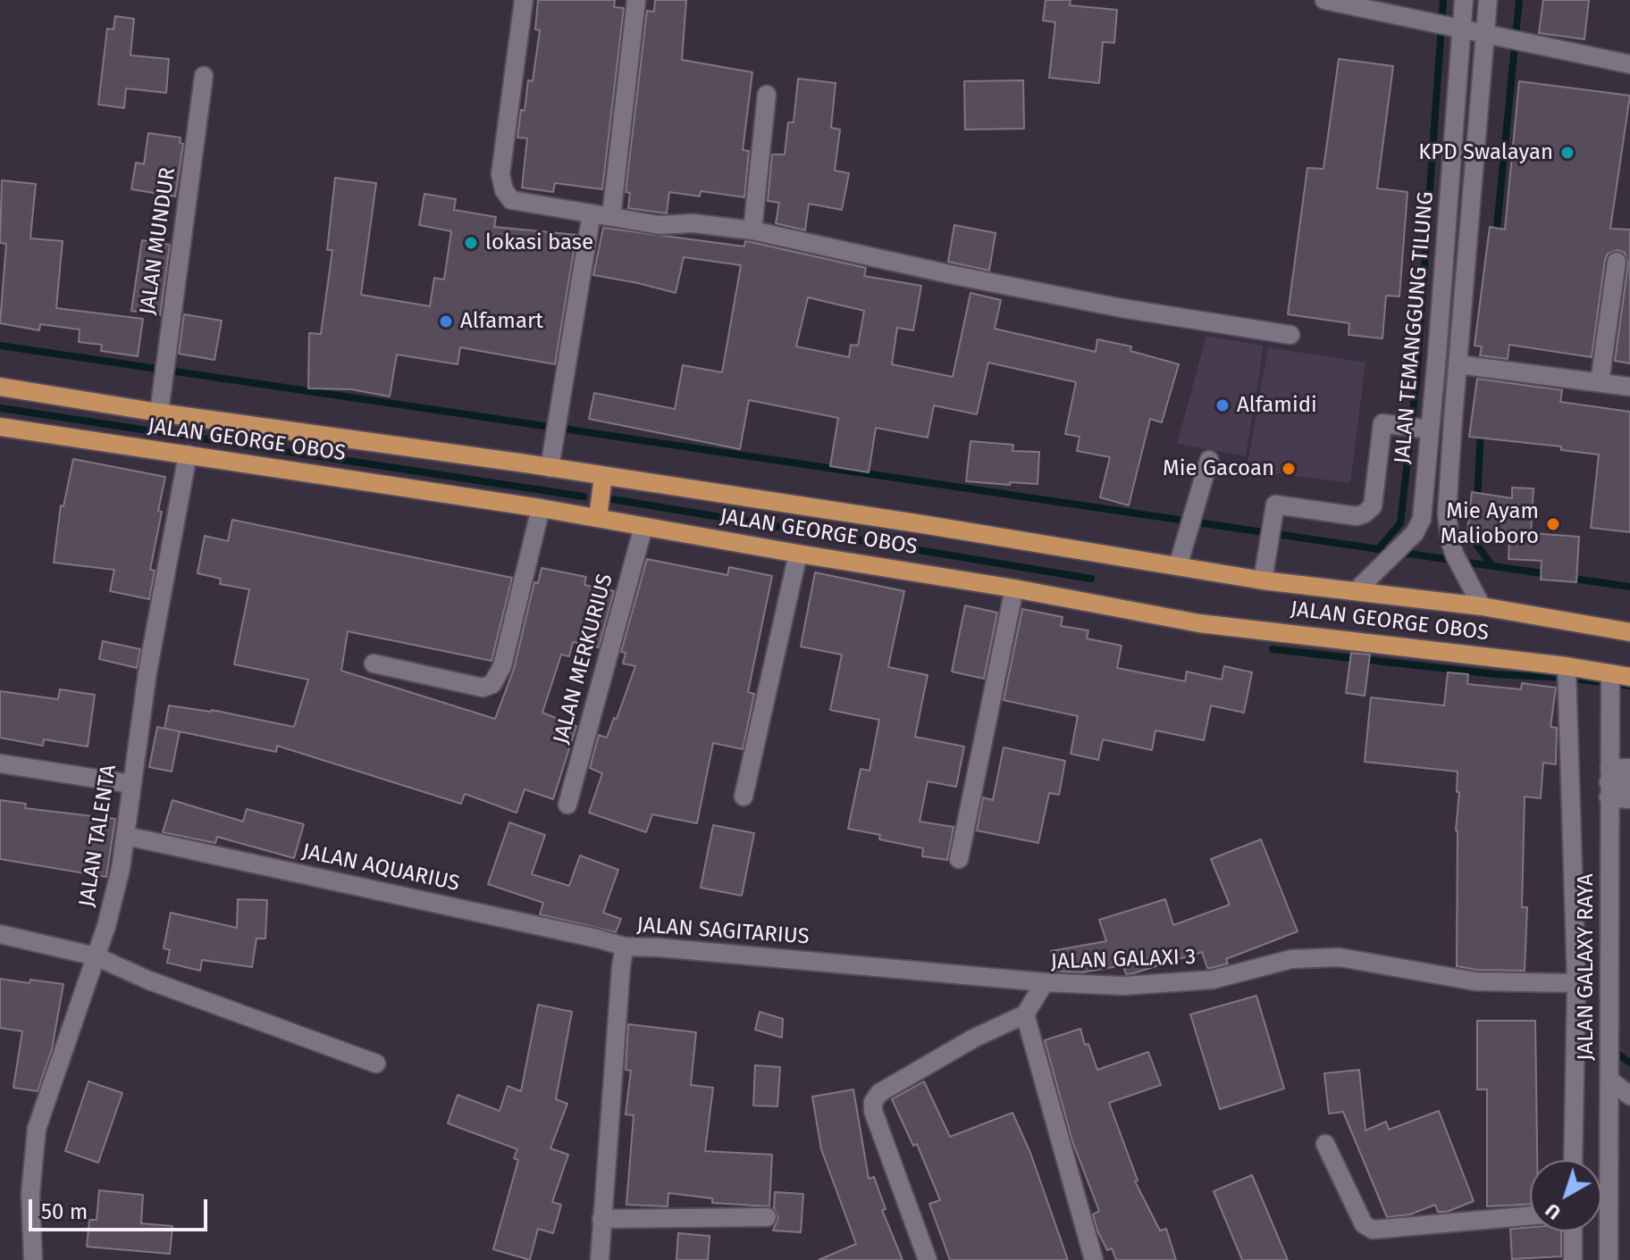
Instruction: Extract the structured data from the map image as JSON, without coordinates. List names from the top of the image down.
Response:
{
  "streets": {
    "main road": ["JALAN GEORGE OBOS"],
    "street": [
      "JALAN MUNDUR",
      "JALAN TEMANGGUNG TILUNG",
      "JALAN MERKURIUS",
      "JALAN TALENTA",
      "JALAN AQUARIUS",
      "JALAN SAGITARIUS",
      "JALAN GALAXI 3",
      "JALAN GALAXY RAYA"
    ]
  },
  "crossings": [
    ["JALAN MUNDUR", "JALAN GEORGE OBOS"],
    ["JALAN TEMANGGUNG TILUNG", "JALAN GEORGE OBOS"],
    ["JALAN GEORGE OBOS", "JALAN MERKURIUS"],
    ["JALAN GEORGE OBOS", "JALAN TALENTA"],
    ["JALAN GEORGE OBOS", "JALAN GALAXY RAYA"],
    ["JALAN TALENTA", "JALAN AQUARIUS"],
    ["JALAN AQUARIUS", "JALAN SAGITARIUS"],
    ["JALAN SAGITARIUS", "JALAN GALAXI 3"],
    ["JALAN GALAXI 3", "JALAN GALAXY RAYA"]
  ],
  "places": [
    "KPD Swalayan",
    "lokasi base",
    "Alfamart",
    "Alfamidi",
    "Mie Gacoan",
    "Mie Ayam Malioboro"
  ],
  "scale_bar": "50 m",
  "north": "bottom left"
}
